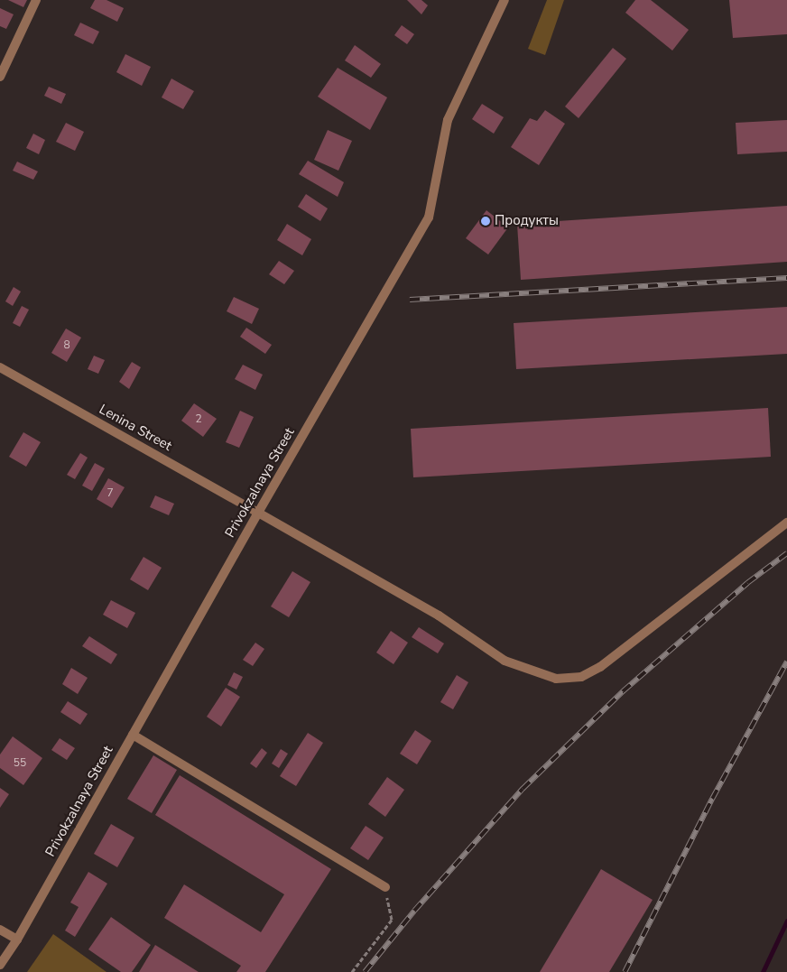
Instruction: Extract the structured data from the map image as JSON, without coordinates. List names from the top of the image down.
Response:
{
  "streets": {
    "street": ["Lenina Street", "Privokzalnaya Street"]
  },
  "crossings": [
    ["Lenina Street", "Privokzalnaya Street"]
  ],
  "places": ["Продукты"],
  "house_numbers": [
    "8",
    "2",
    "7",
    "55"
  ]
}
